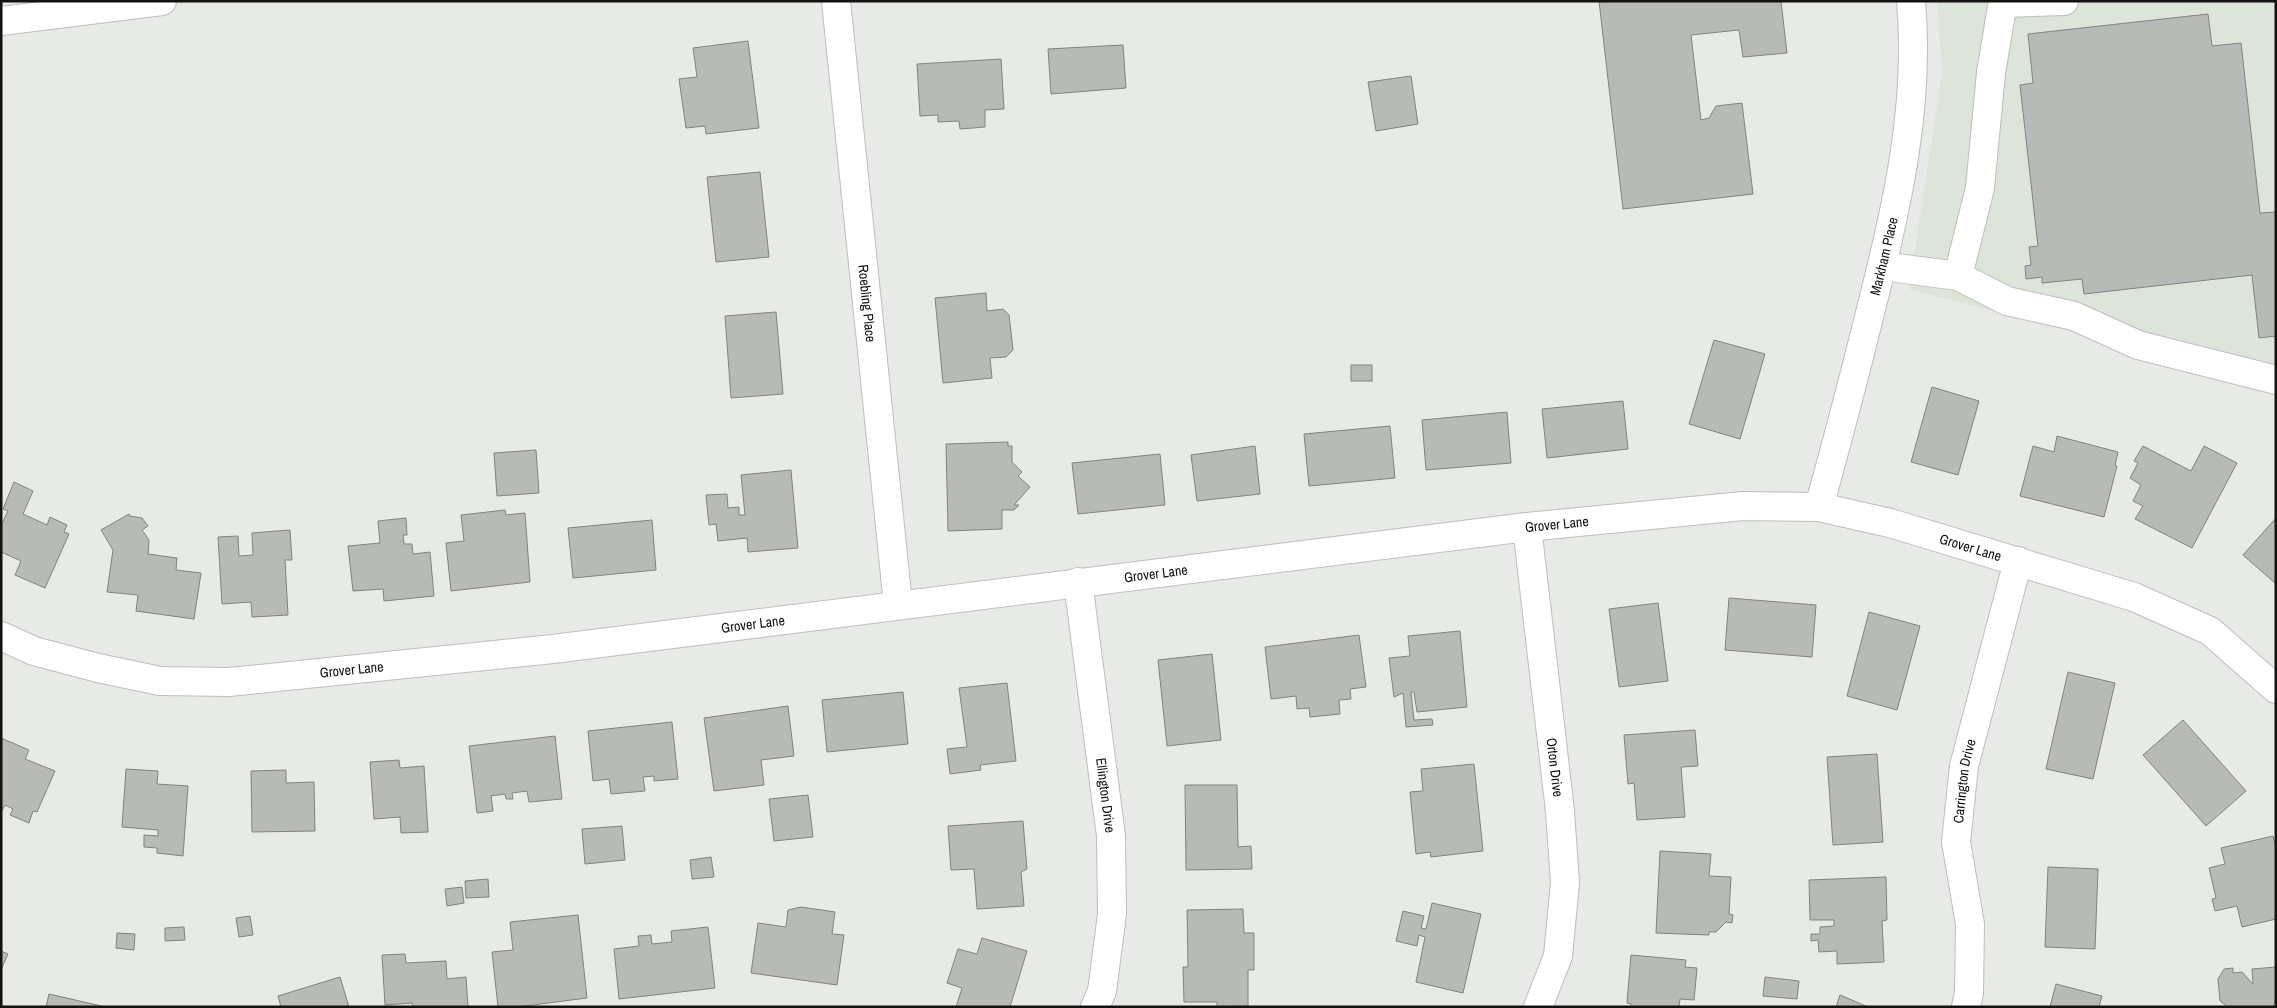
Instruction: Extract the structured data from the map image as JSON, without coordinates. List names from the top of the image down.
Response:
{
  "streets": {
    "street": [
      "Markham Place",
      "Roebling Place",
      "Grover Lane",
      "Orton Drive",
      "Carrington Drive",
      "Ellington Drive"
    ]
  },
  "crossings": [
    ["Markham Place", "Grover Lane"],
    ["Roebling Place", "Grover Lane"],
    ["Grover Lane", "Orton Drive"],
    ["Grover Lane", "Carrington Drive"],
    ["Grover Lane", "Ellington Drive"]
  ]
}
